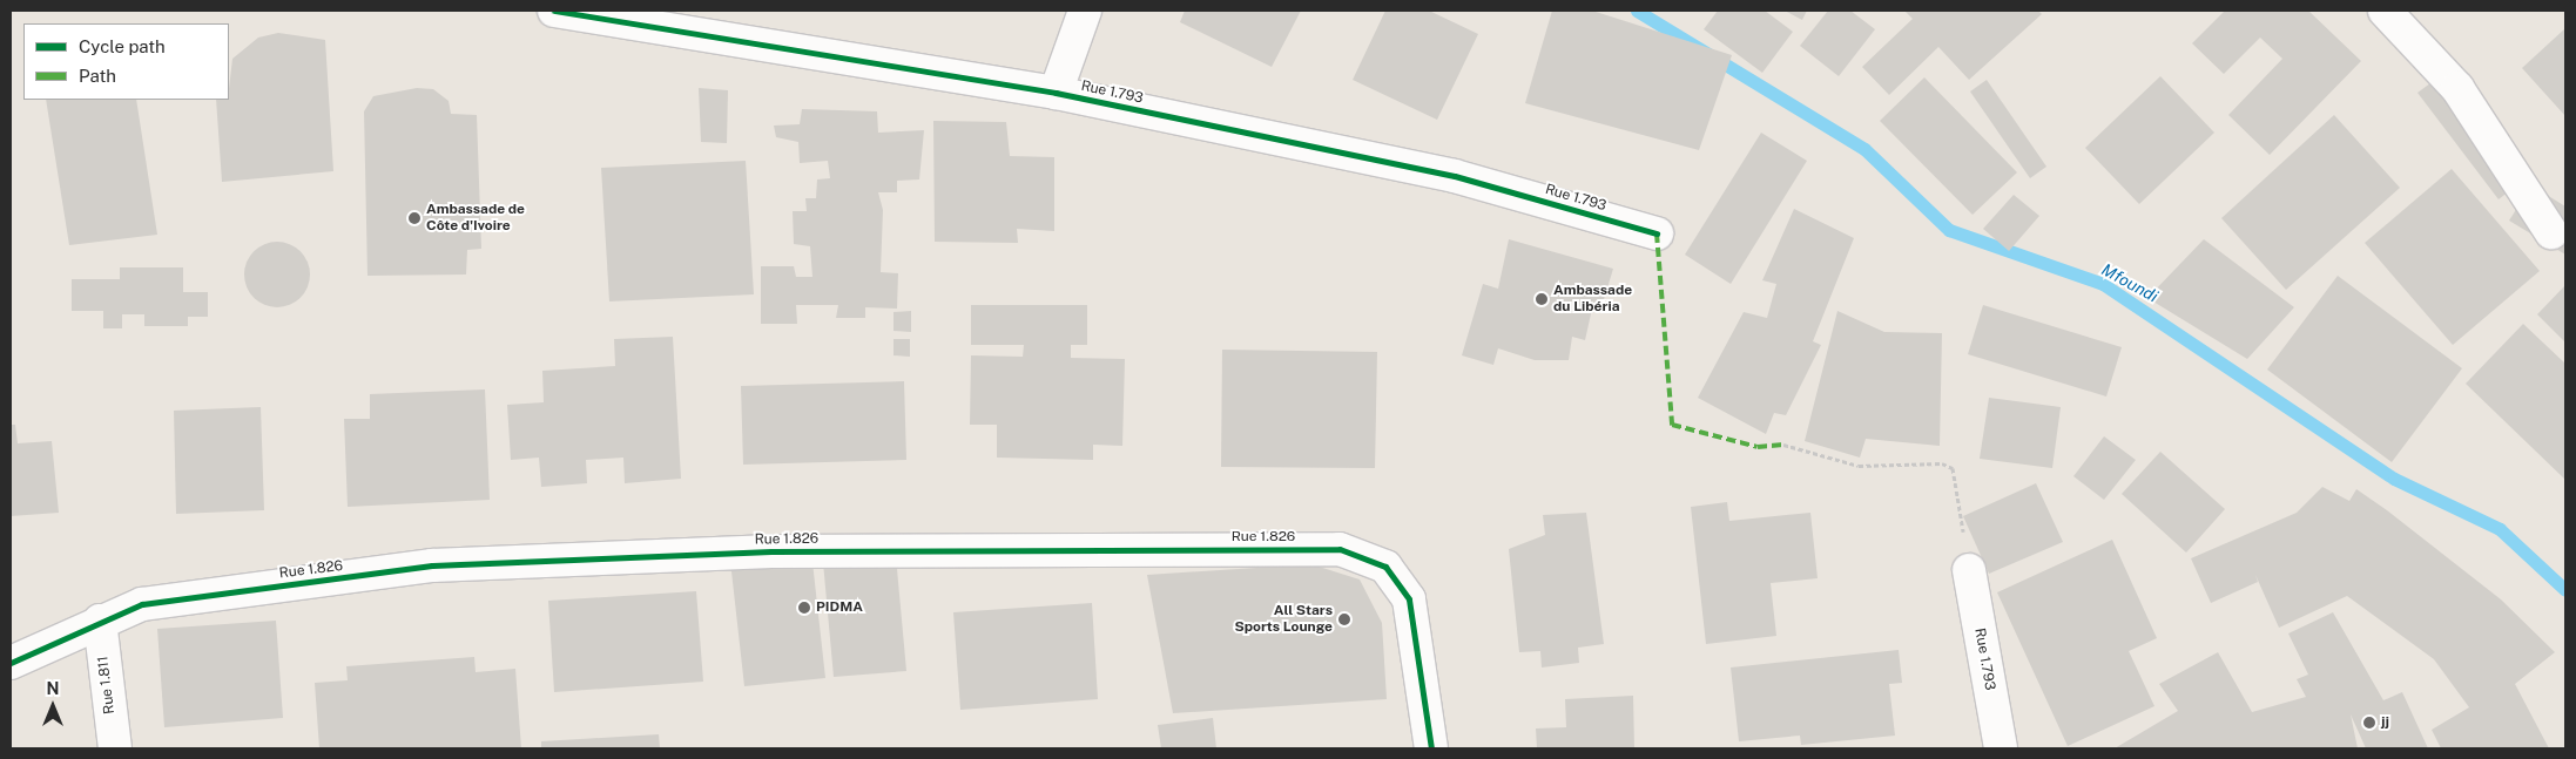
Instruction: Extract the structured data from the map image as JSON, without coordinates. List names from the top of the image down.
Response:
{
  "streets": {
    "street": ["Rue 1.793", "Rue 1.826", "Rue 1.811"]
  },
  "crossings": [
    ["Rue 1.826", "Rue 1.811"]
  ],
  "water": ["Mfoundi"],
  "places": [
    "Ambassade de Côte d'Ivoire",
    "Ambassade du Libéria",
    "PIDMA",
    "All Stars Sports Lounge",
    "jj"
  ],
  "legend": ["Cycle path", "Path"],
  "north": "top"
}
